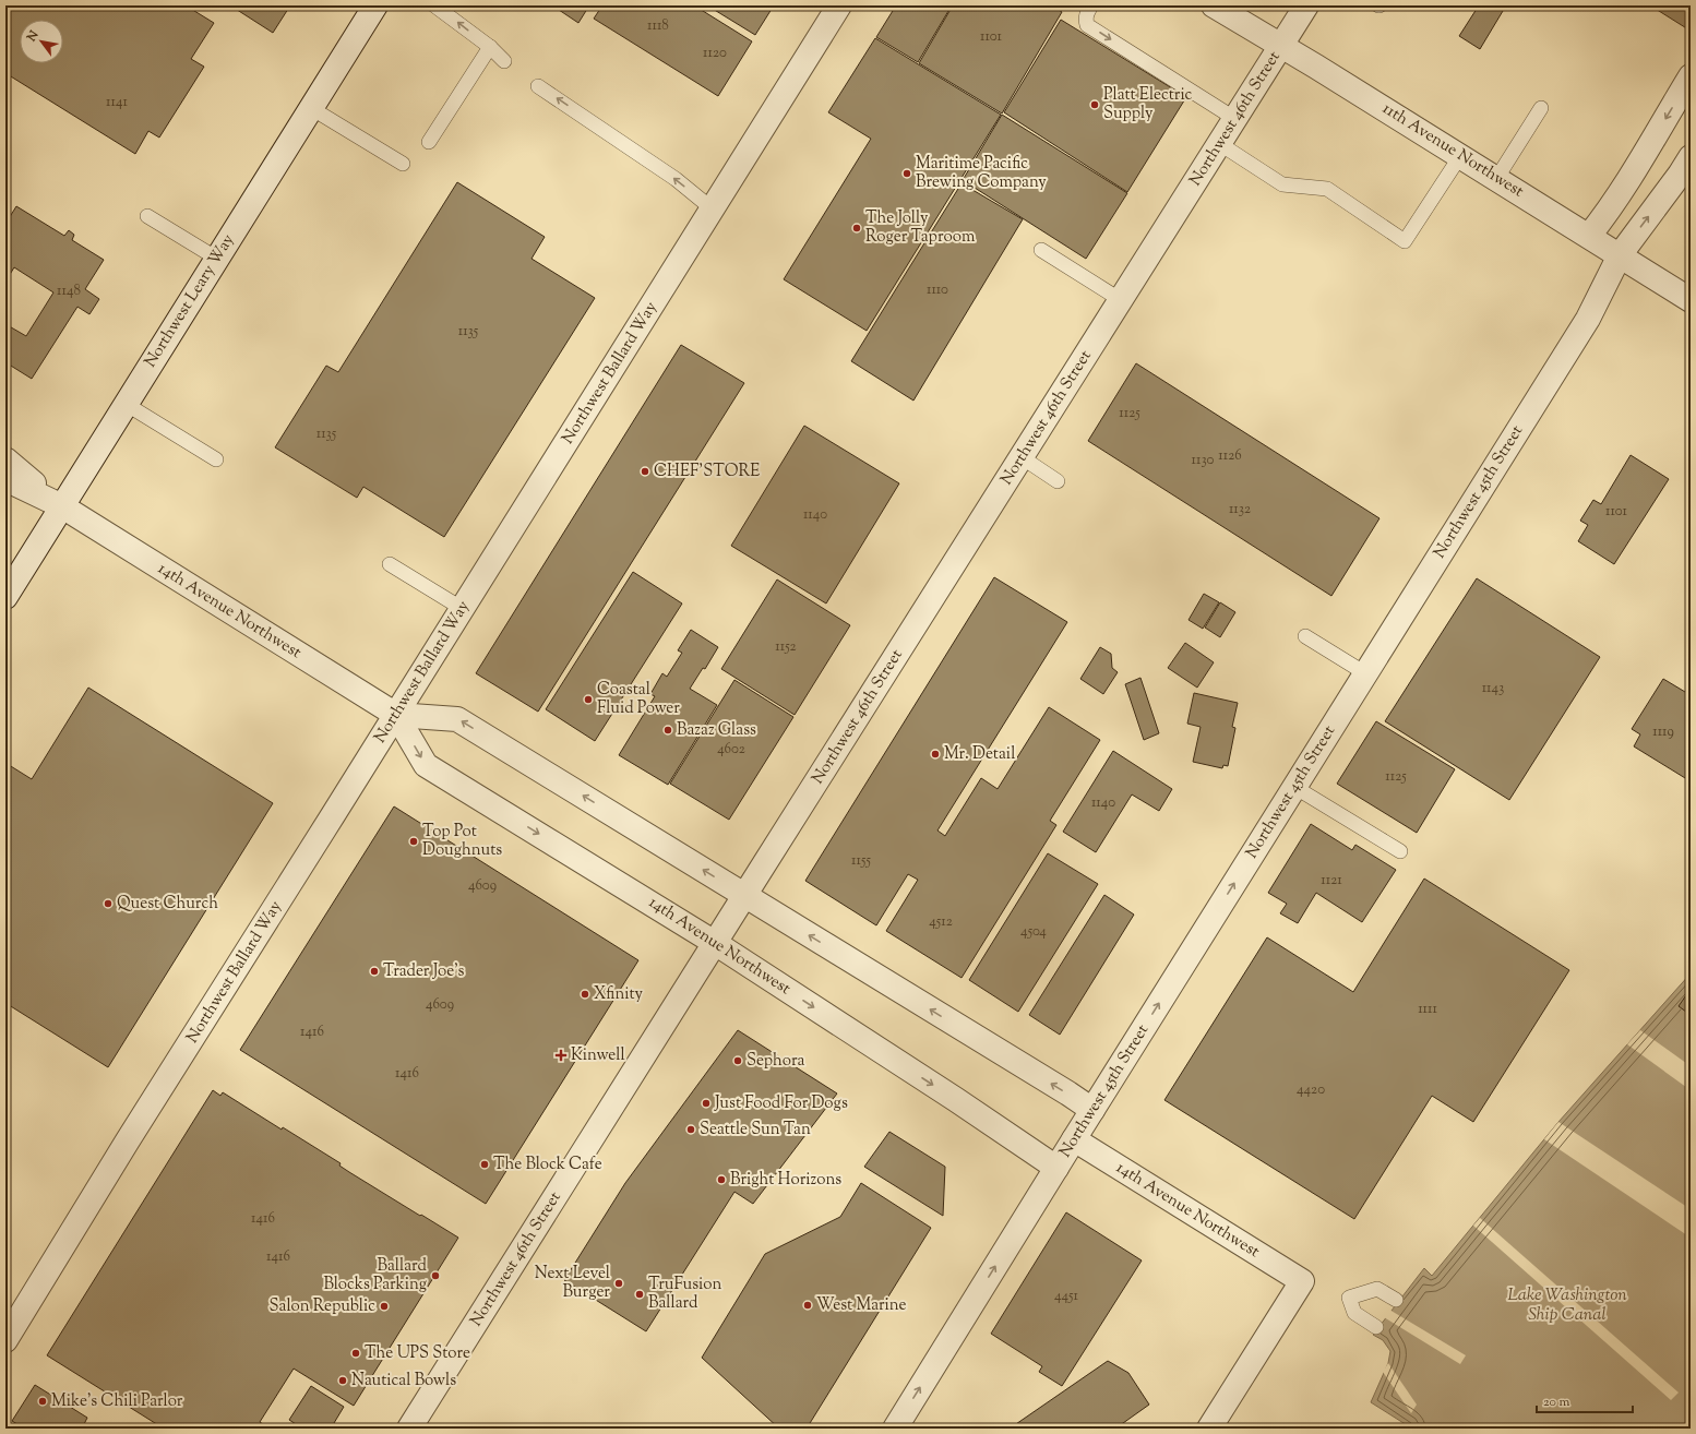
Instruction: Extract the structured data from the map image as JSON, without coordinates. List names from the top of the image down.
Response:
{
  "streets": {
    "street": [
      "Northwest 46th Street",
      "11th Avenue Northwest",
      "Northwest Leary Way",
      "Northwest Ballard Way",
      "Northwest 45th Street",
      "14th Avenue Northwest"
    ]
  },
  "crossings": [
    ["Northwest 46th Street", "11th Avenue Northwest"],
    ["Northwest 46th Street", "14th Avenue Northwest"],
    ["11th Avenue Northwest", "Northwest 45th Street"],
    ["Northwest Leary Way", "14th Avenue Northwest"],
    ["Northwest Ballard Way", "14th Avenue Northwest"],
    ["Northwest 45th Street", "14th Avenue Northwest"]
  ],
  "one_way": ["Northwest 45th Street"],
  "water": ["Lake Washington Ship Canal"],
  "places": {
    "other": [
      "Platt Electric Supply",
      "Maritime Pacific Brewing Company",
      "The Jolly Roger Taproom",
      "CHEF'STORE",
      "Coastal Fluid Power",
      "Bazaz Glass",
      "Mr. Detail",
      "Top Pot Doughnuts",
      "Quest Church",
      "Trader Joe's",
      "Xfinity",
      "Sephora",
      "Just Food For Dogs",
      "Seattle Sun Tan",
      "The Block Cafe",
      "Bright Horizons",
      "Ballard Blocks Parking",
      "Next Level Burger",
      "TruFusion Ballard",
      "West Marine",
      "Salon Republic",
      "The UPS Store",
      "Nautical Bowls",
      "Mike's Chili Parlor"
    ],
    "health": ["Kinwell"]
  },
  "house_numbers": [
    "1118",
    "1101",
    "1120",
    "1141",
    "1110",
    "1148",
    "1135",
    "1125",
    "1135",
    "1126",
    "1130",
    "1132",
    "1101",
    "1140",
    "1152",
    "1143",
    "1119",
    "4602",
    "1125",
    "1140",
    "1155",
    "1121",
    "4609",
    "4512",
    "4504",
    "4609",
    "1111",
    "1416",
    "1416",
    "4420",
    "1416",
    "1416",
    "4451"
  ],
  "scale_bar": "20 m",
  "north": "top left"
}
